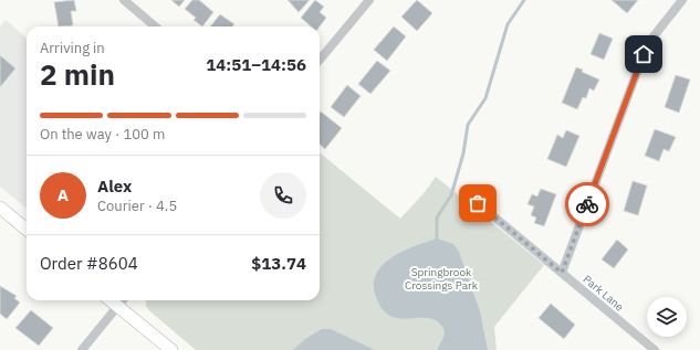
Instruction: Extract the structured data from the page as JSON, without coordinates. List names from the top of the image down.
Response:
{
  "streets": {
    "street": ["Park Lane"]
  },
  "parks": ["Springbrook Crossings Park"],
  "page": {
    "heading": ["2 min", "Arriving in", "14:51–14:56"],
    "panel": [
      "Alex",
      "Courier · 4.5",
      "Order #8604",
      "$13.74"
    ],
    "bar": "On the way · 100 m",
    "round": "A"
  }
}
